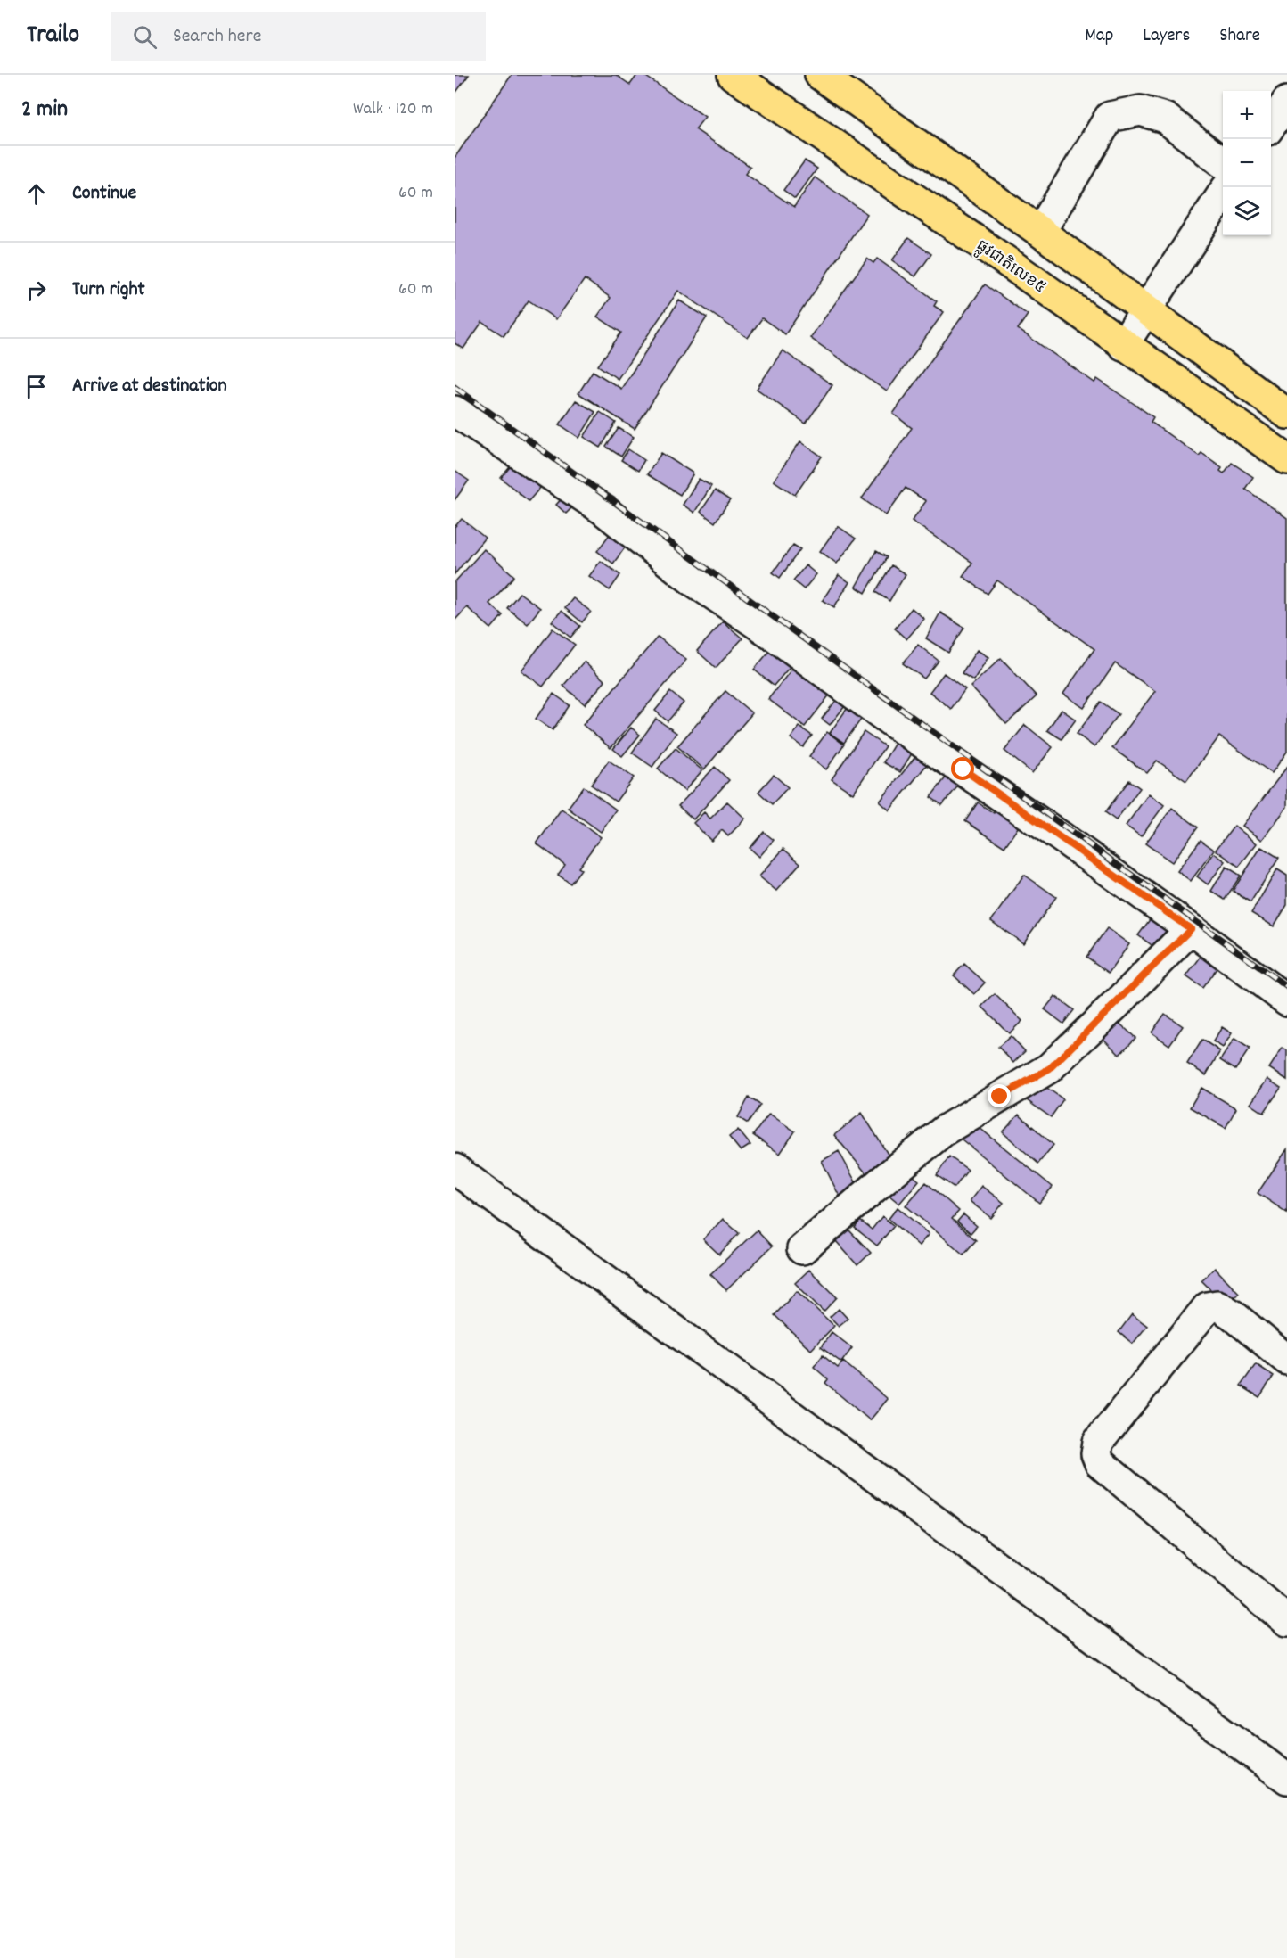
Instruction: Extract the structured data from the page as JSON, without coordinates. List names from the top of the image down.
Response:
{
  "streets": {
    "highway": ["ផ្លូវជាតិលេខ៥"]
  },
  "page": {
    "header": "Trailo",
    "search": "Search here",
    "nav": ["Map", "Layers", "Share"],
    "heading": ["2 min", "Walk · 120 m"],
    "map_buttons": ["+", "−"],
    "list": [
      ["Continue", "60 m"],
      ["Turn right", "60 m"],
      "Arrive at destination"
    ]
  }
}
